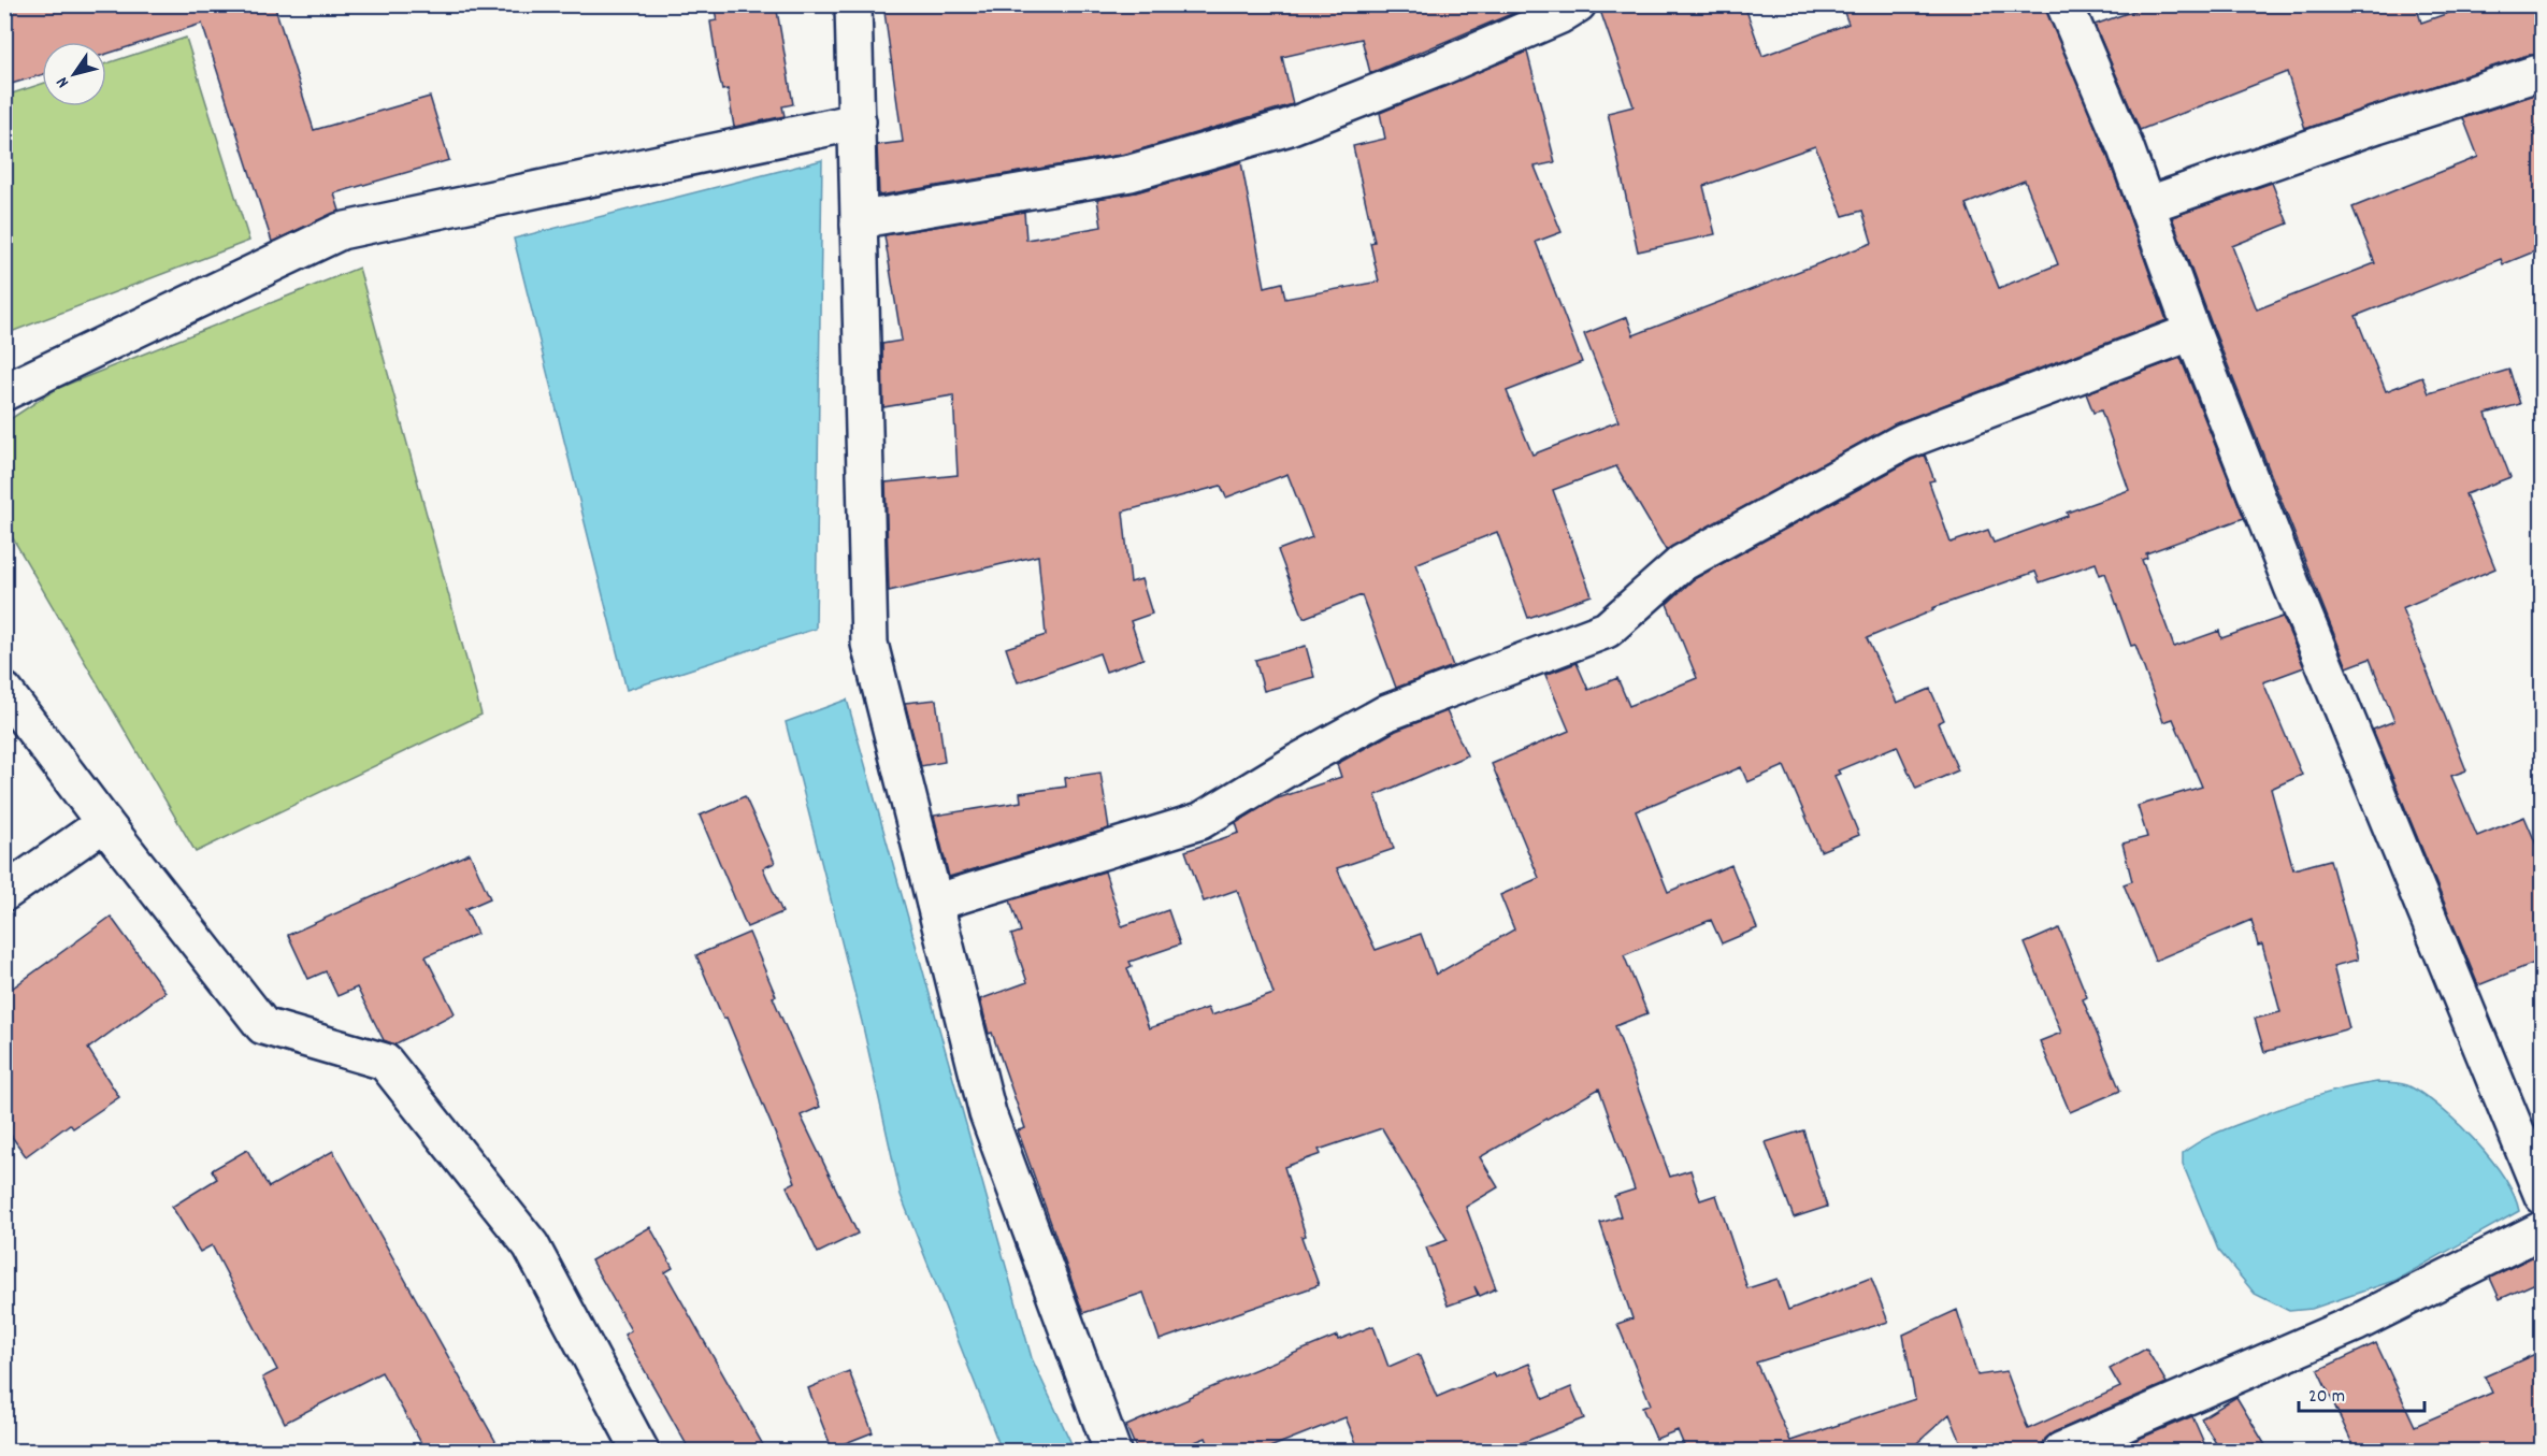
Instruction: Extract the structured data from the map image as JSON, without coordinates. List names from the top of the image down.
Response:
{
  "scale_bar": "20 m",
  "north": "bottom left"
}
